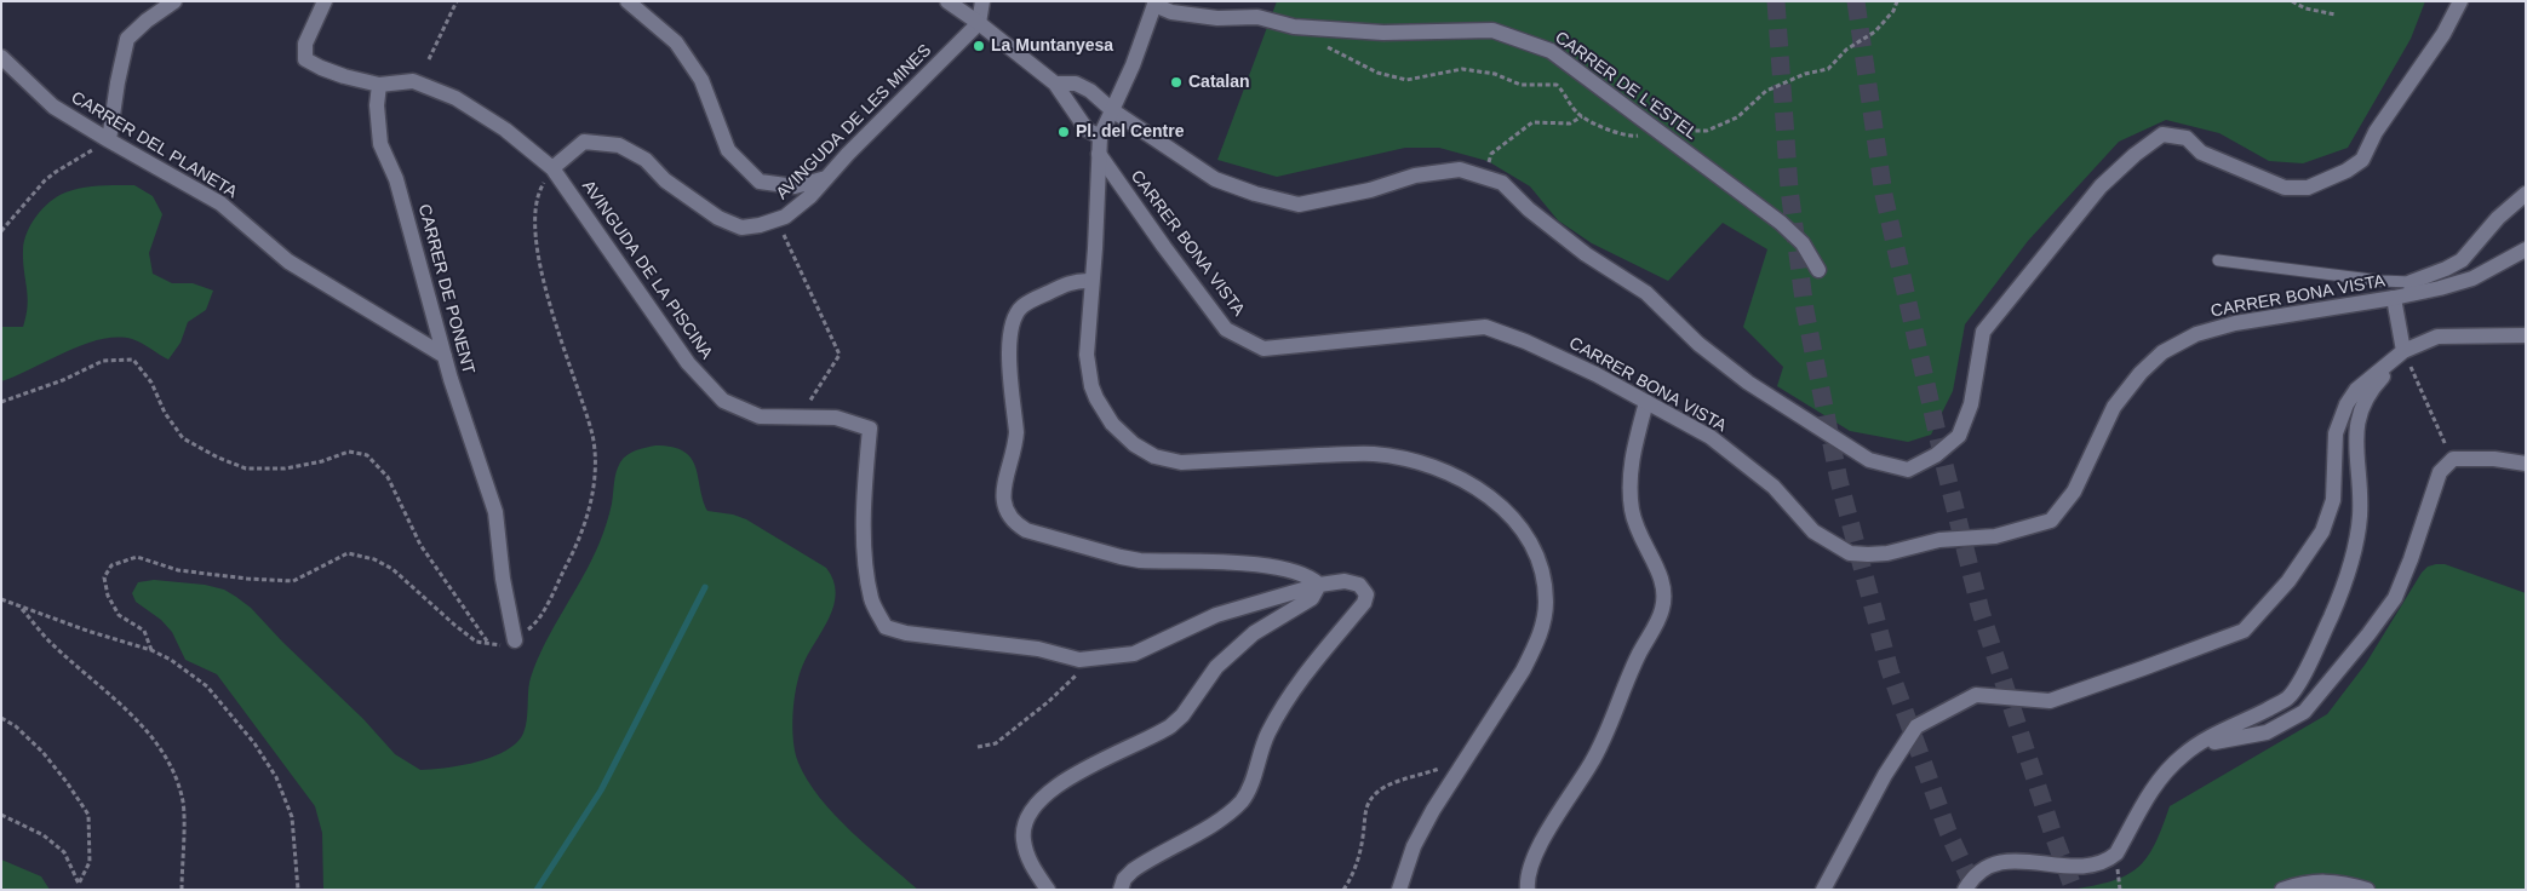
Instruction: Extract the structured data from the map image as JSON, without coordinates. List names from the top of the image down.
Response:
{
  "streets": {
    "street": [
      "CARRER DE L'ESTEL",
      "AVINGUDA DE LES MINES",
      "CARRER DEL PLANETA",
      "CARRER BONA VISTA",
      "AVINGUDA DE LA PISCINA",
      "CARRER DE PONENT"
    ]
  },
  "crossings": [
    ["AVINGUDA DE LES MINES", "AVINGUDA DE LA PISCINA"],
    ["CARRER DEL PLANETA", "CARRER DE PONENT"],
    ["AVINGUDA DE LA PISCINA", "CARRER DE PONENT"]
  ],
  "places": ["La Muntanyesa", "Catalan", "Pl. del Centre"]
}
